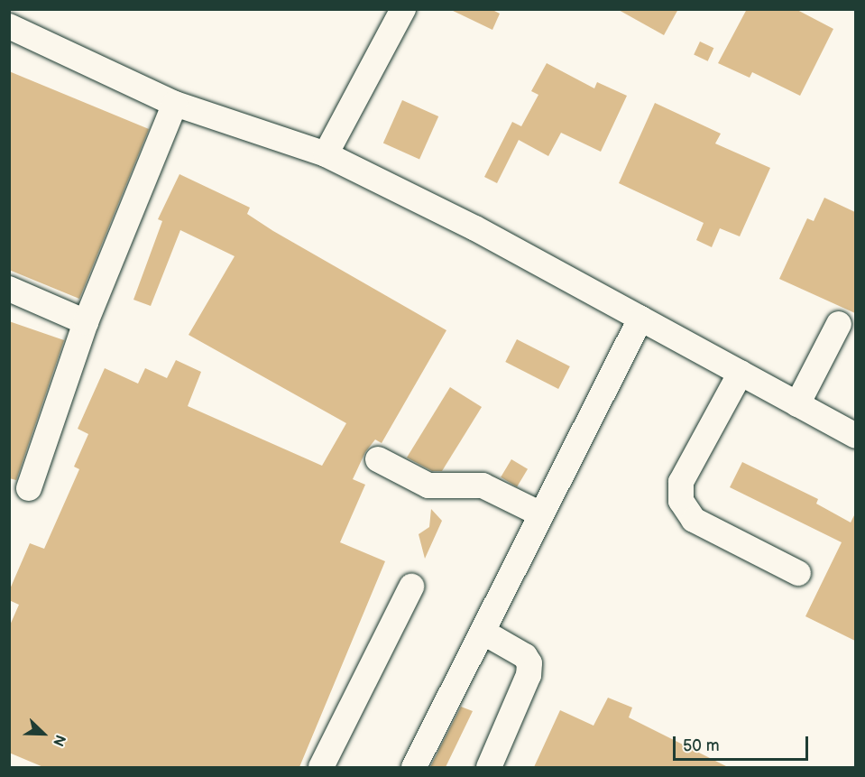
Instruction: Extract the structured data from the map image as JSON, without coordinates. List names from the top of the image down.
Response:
{
  "scale_bar": "50 m",
  "north": "bottom right"
}
